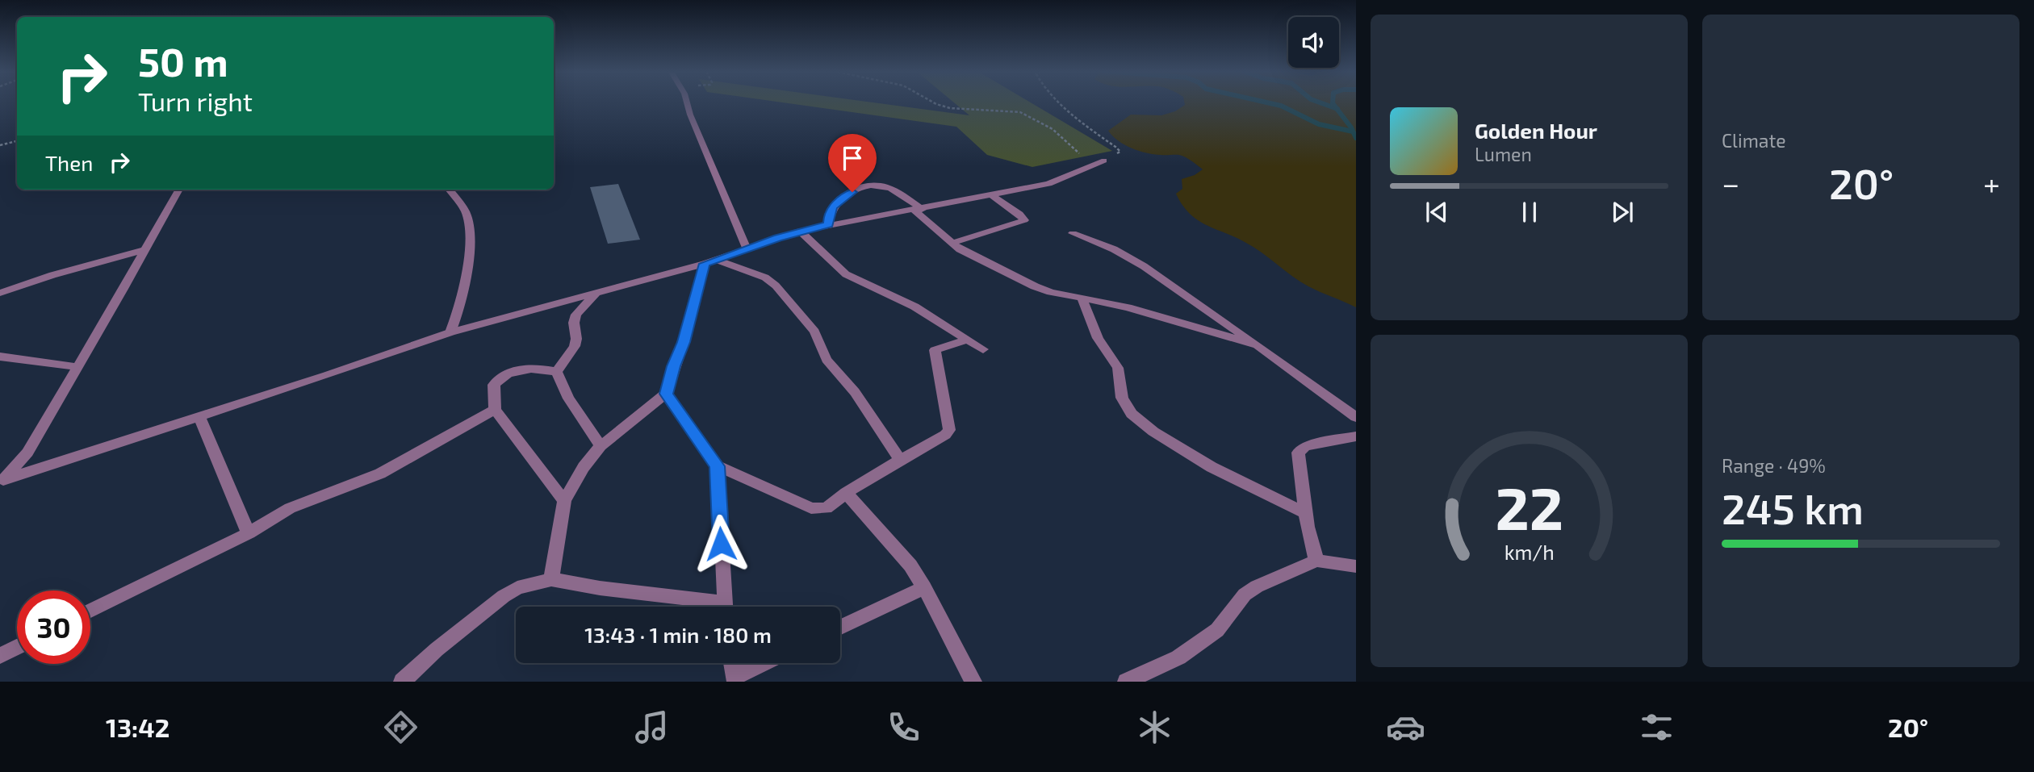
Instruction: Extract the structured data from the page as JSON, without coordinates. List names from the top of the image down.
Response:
{
  "page": {
    "tile": [
      "Climate",
      ["Range · 49%", "245 km"]
    ],
    "turn": ["50 m", "Turn right"],
    "song": ["Golden Hour", "Lumen"],
    "then": "Then",
    "heat": ["−", "20°", "+"],
    "limit": "30",
    "trip": "13:43 · 1 min · 180 m",
    "tabs": ["13:42", "20°"],
    "gauge": ["22", "km/h"]
  }
}
